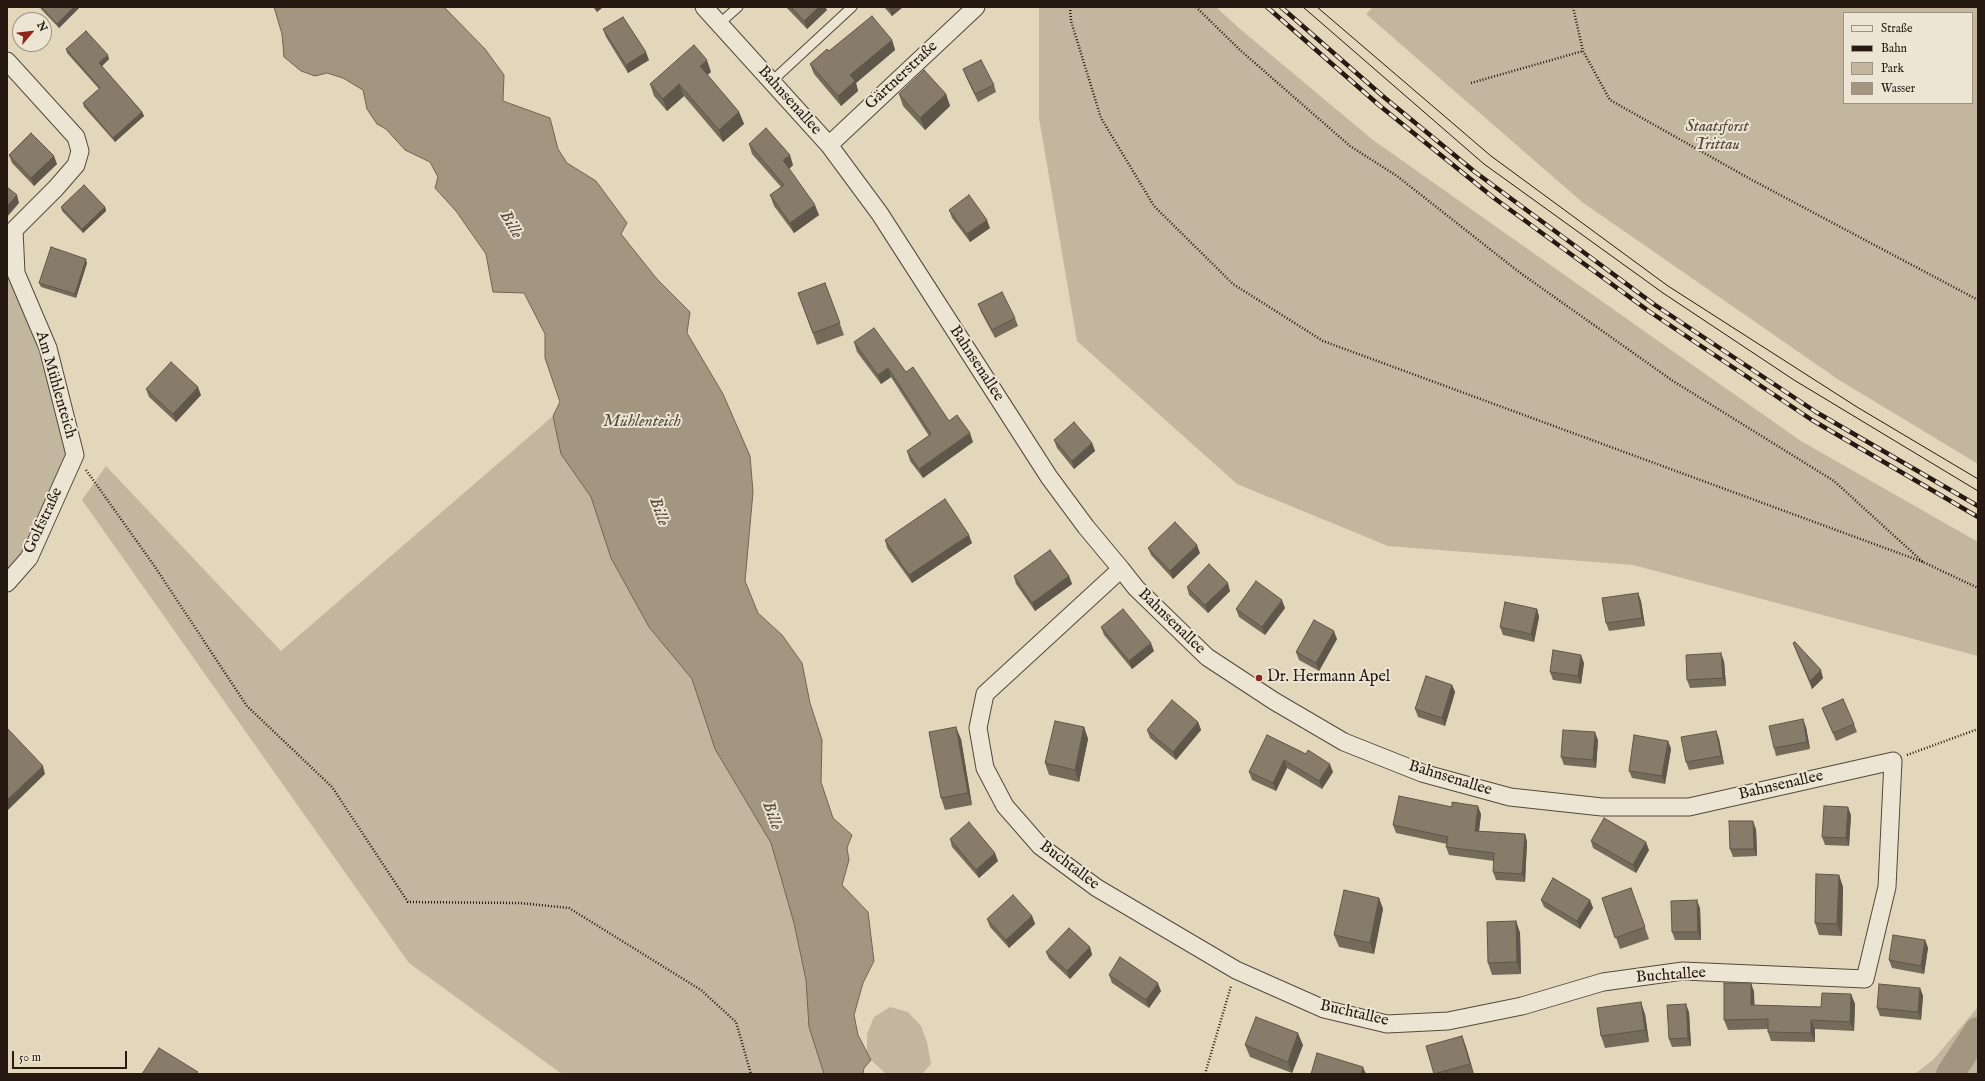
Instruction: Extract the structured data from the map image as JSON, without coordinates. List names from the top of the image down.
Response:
{
  "streets": {
    "street": [
      "Gärtnerstraße",
      "Bahnsenallee",
      "Am Mühlenteich",
      "Golfstraße",
      "Buchtallee"
    ]
  },
  "crossings": [
    ["Gärtnerstraße", "Bahnsenallee"],
    ["Bahnsenallee", "Buchtallee"],
    ["Am Mühlenteich", "Golfstraße"]
  ],
  "water": ["Bille", "Mühlenteich"],
  "parks": ["Staatsforst Trittau"],
  "places": ["Dr. Hermann Apel"],
  "legend": [
    "Straße",
    "Bahn",
    "Park",
    "Wasser"
  ],
  "scale_bar": "50 m",
  "north": "top right"
}
